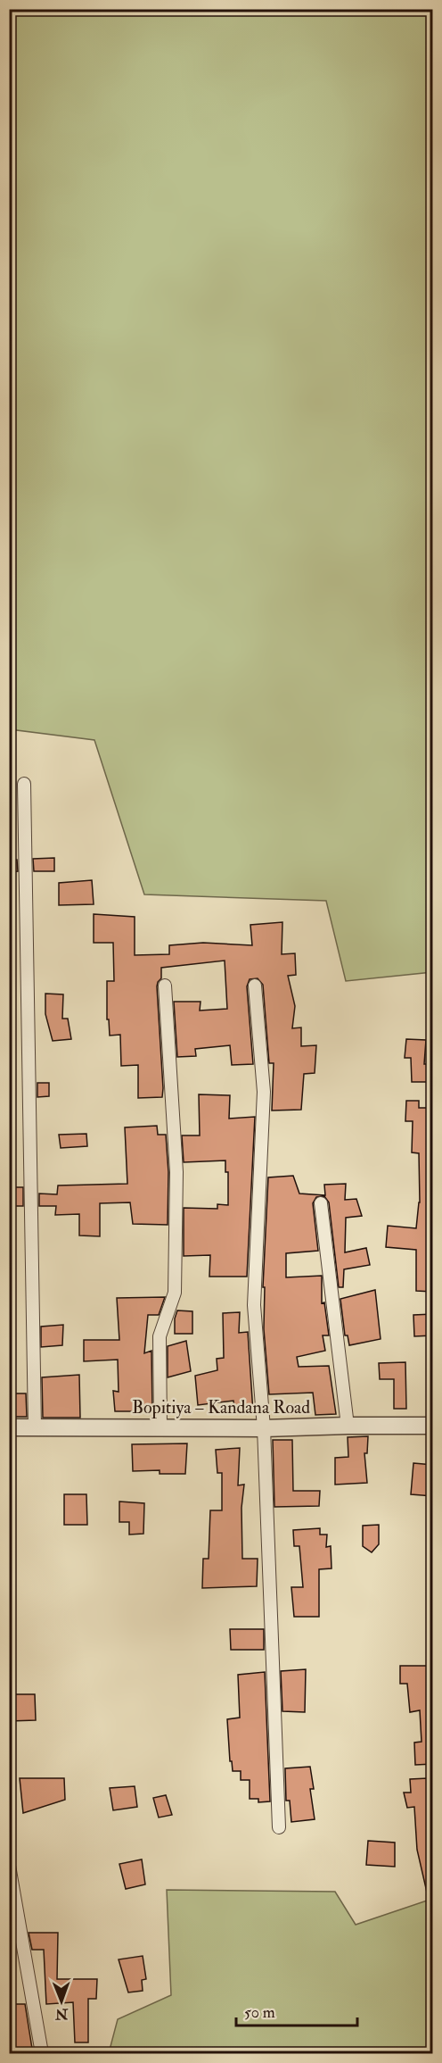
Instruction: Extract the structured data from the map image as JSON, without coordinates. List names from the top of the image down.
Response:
{
  "streets": {
    "street": ["Bopitiya – Kandana Road"]
  },
  "scale_bar": "50 m",
  "north": "bottom"
}
